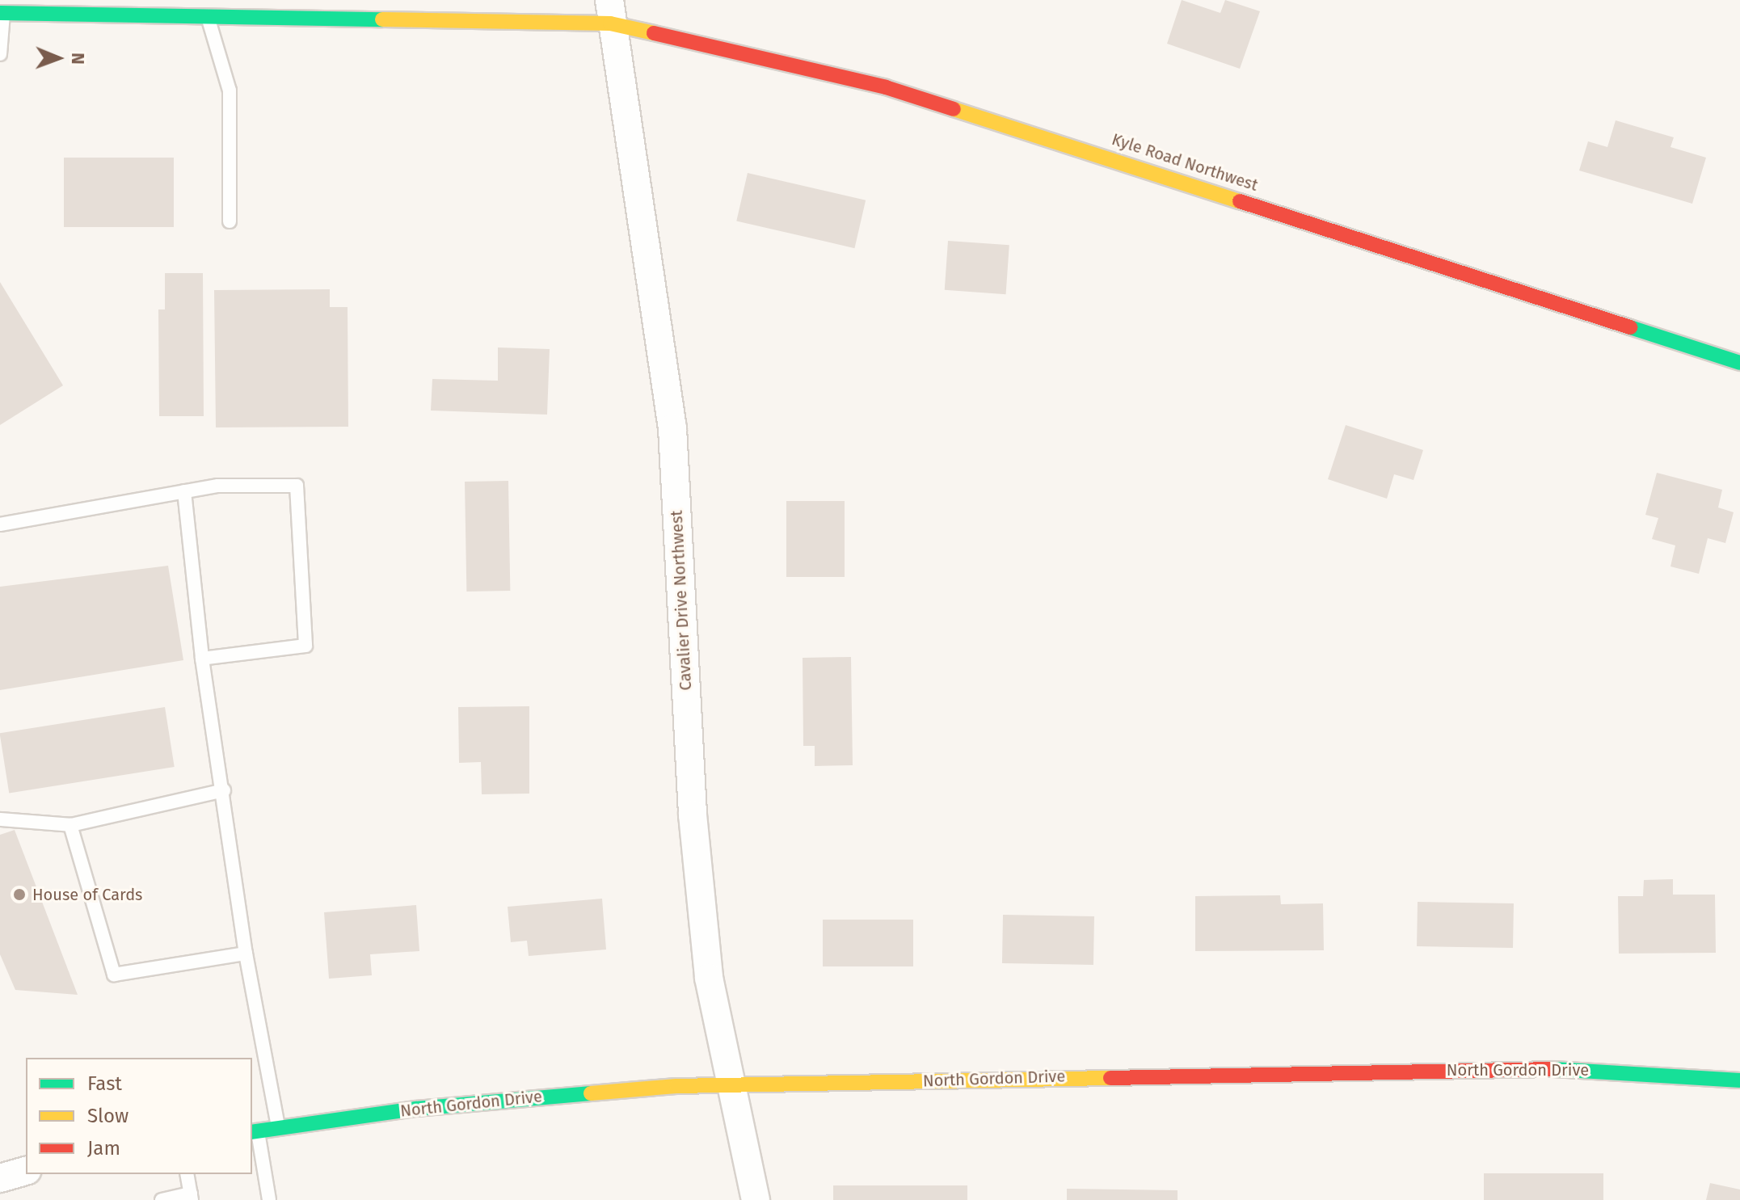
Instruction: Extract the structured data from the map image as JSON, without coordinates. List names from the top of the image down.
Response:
{
  "streets": {
    "street": ["Kyle Road Northwest", "Cavalier Drive Northwest", "North Gordon Drive"]
  },
  "crossings": [
    ["Kyle Road Northwest", "Cavalier Drive Northwest"],
    ["Cavalier Drive Northwest", "North Gordon Drive"]
  ],
  "places": ["House of Cards"],
  "legend": ["Fast", "Slow", "Jam"],
  "north": "right"
}
